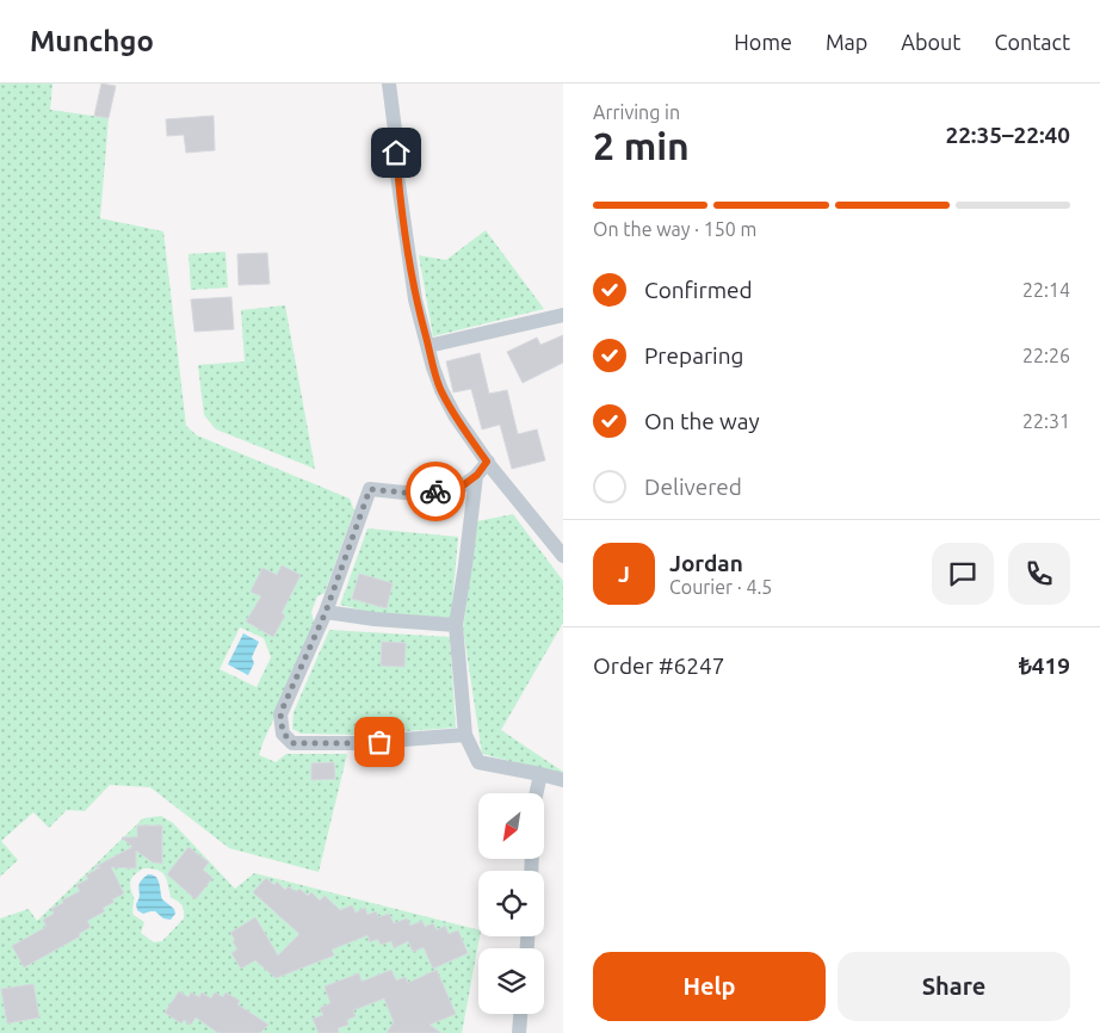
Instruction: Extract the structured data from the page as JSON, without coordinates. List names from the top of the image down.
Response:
{
  "north": "bottom left",
  "page": {
    "header": "Munchgo",
    "nav": [
      "Home",
      "Map",
      "About",
      "Contact"
    ],
    "heading": ["2 min", "Arriving in", "22:35–22:40"],
    "panel": [
      "Jordan",
      "Courier · 4.5",
      "Order #6247",
      "₺419"
    ],
    "bar": "On the way · 150 m",
    "list": [
      ["Confirmed", "22:14"],
      ["Preparing", "22:26"],
      ["On the way", "22:31"],
      "Delivered"
    ],
    "round": "J",
    "buttons": ["Help", "Share"]
  }
}
